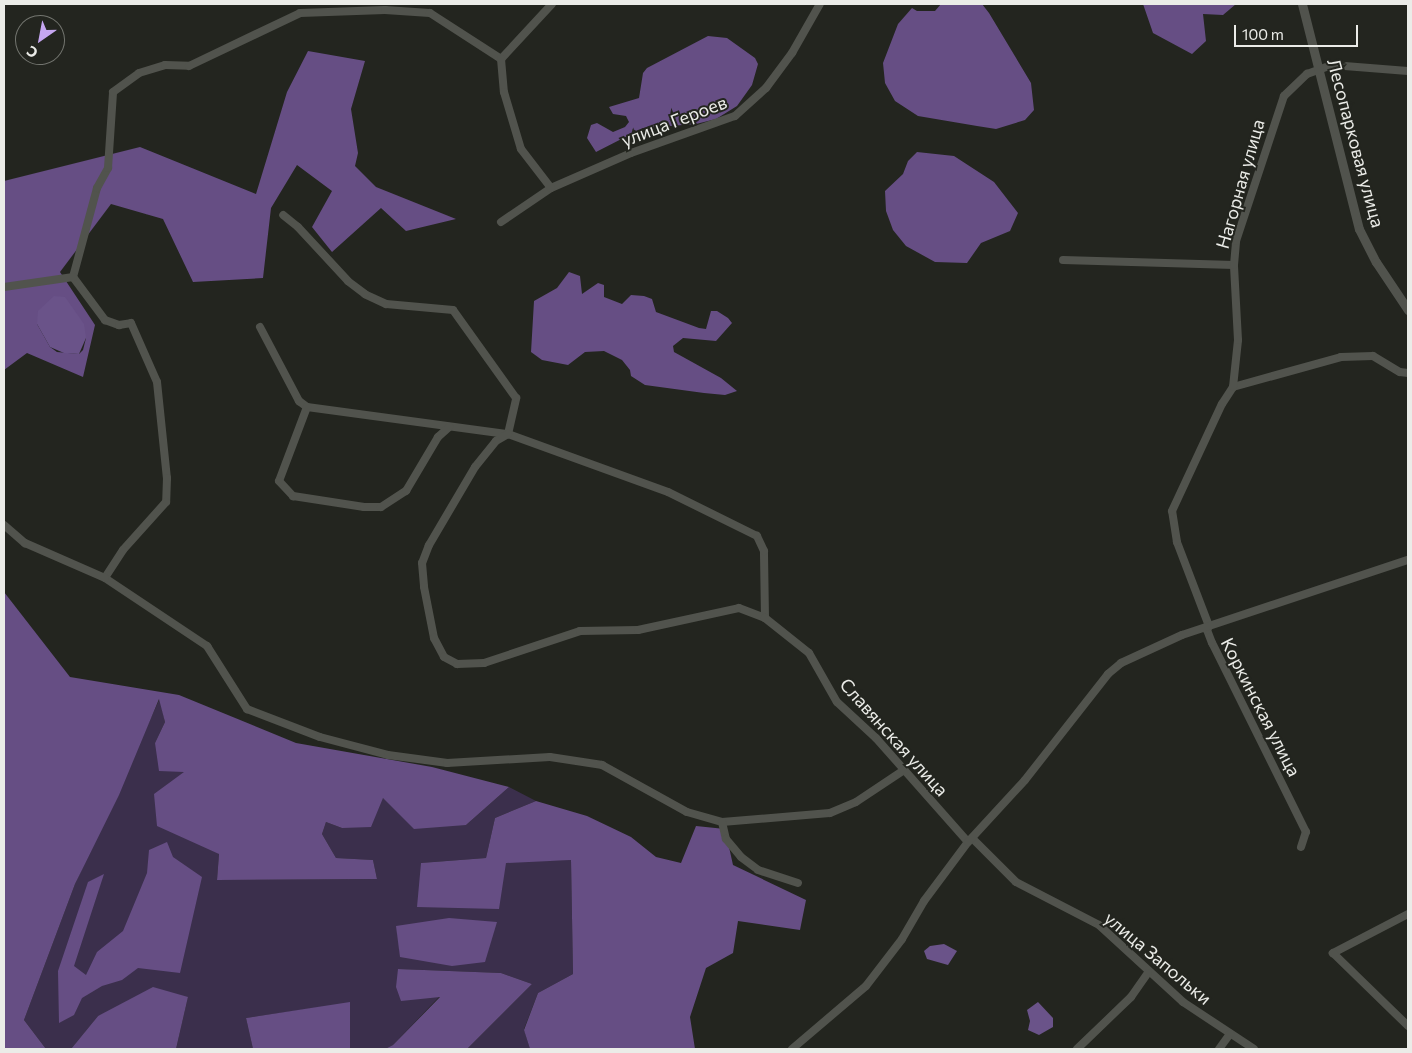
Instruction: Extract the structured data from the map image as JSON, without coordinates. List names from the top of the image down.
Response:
{
  "streets": {
    "street": [
      "улица Героев",
      "Лесопарковая улица",
      "Нагорная улица",
      "Коркинская улица",
      "Славянская улица",
      "улица Запольки"
    ]
  },
  "crossings": [
    ["Лесопарковая улица", "Нагорная улица"],
    ["Нагорная улица", "Коркинская улица"],
    ["Славянская улица", "улица Запольки"]
  ],
  "scale_bar": "100 m",
  "north": "bottom left"
}
